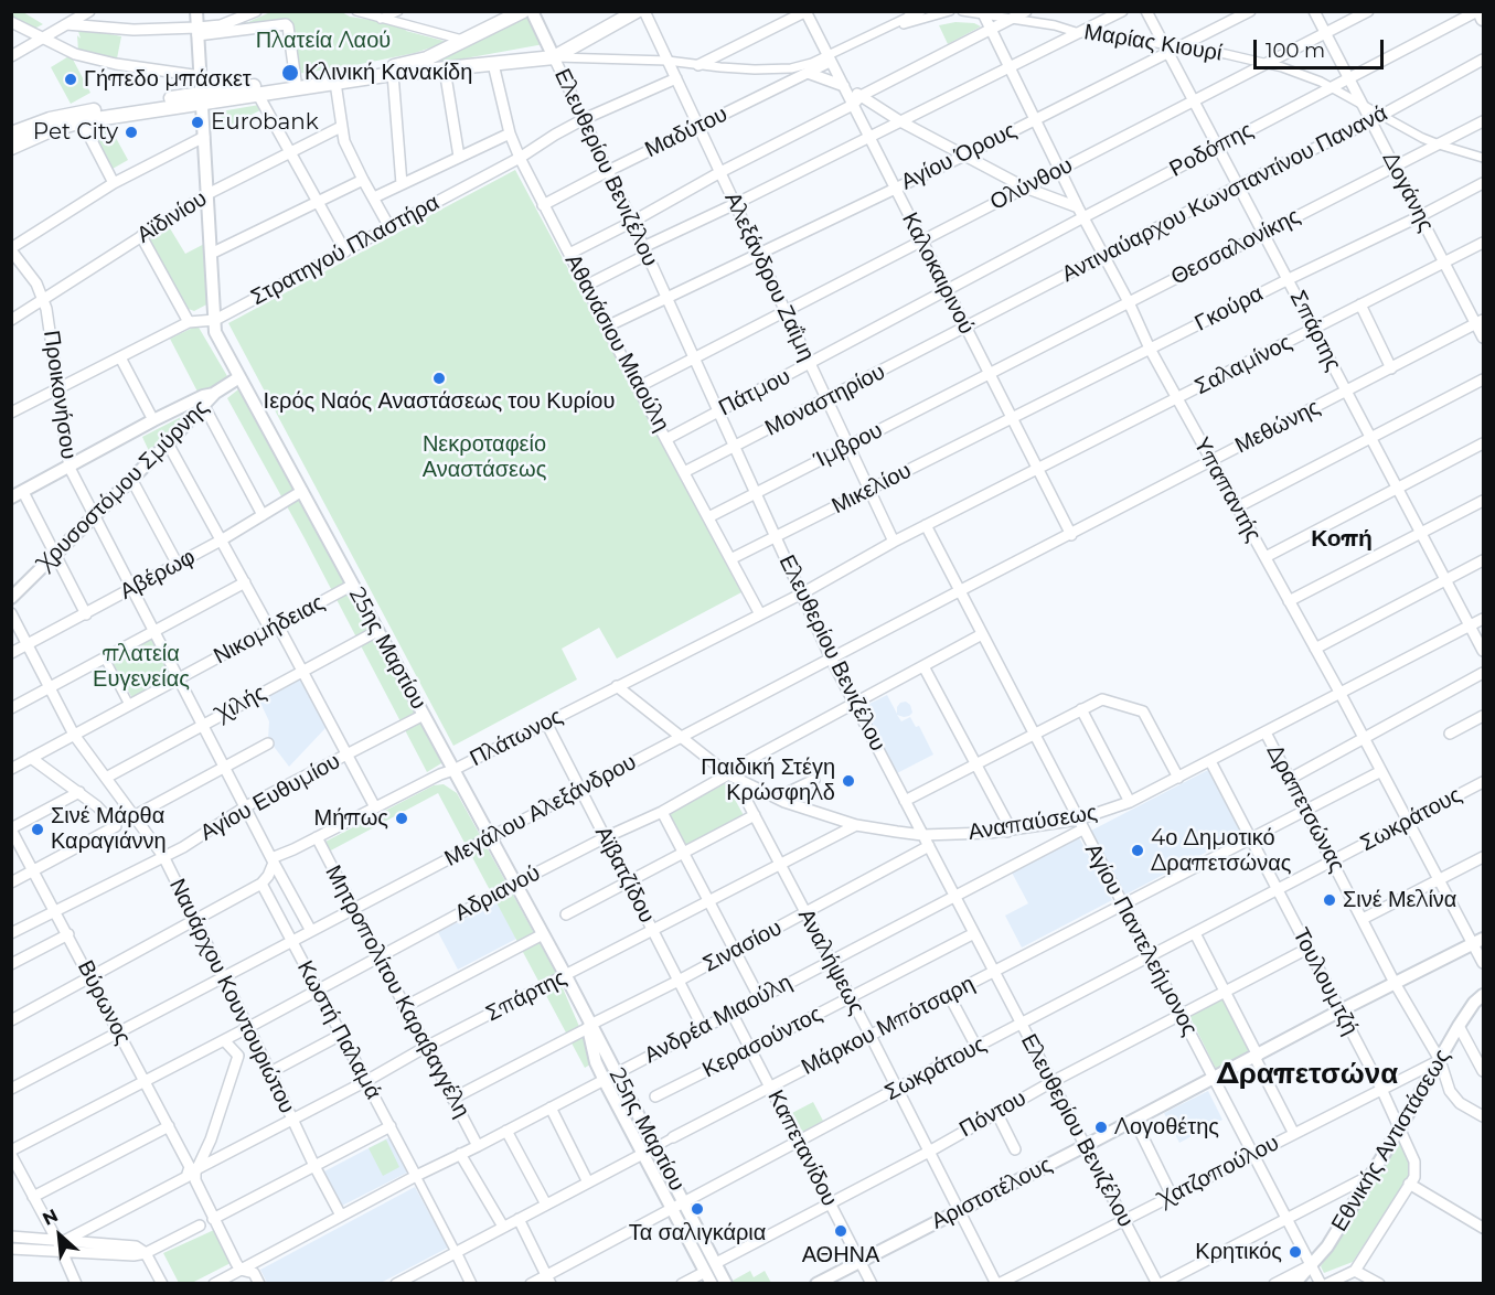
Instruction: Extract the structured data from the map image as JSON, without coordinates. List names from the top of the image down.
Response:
{
  "streets": {
    "street": [
      "Μαρίας Κιουρί",
      "Μαδύτου",
      "Ροδόπης",
      "Αγίου Όρους",
      "Ελευθερίου Βενιζέλου",
      "Ολύνθου",
      "Δογάνης",
      "Αντιναύαρχου Κωνσταντίνου Πανανά",
      "Αϊδινίου",
      "Θεσσαλονίκης",
      "Στρατηγού Πλαστήρα",
      "Καλοκαιρινού",
      "Αλεξάνδρου Ζαΐμη",
      "Γκούρα",
      "Σπάρτης",
      "Αθανάσιου Μιαούλη",
      "Σαλαμίνος",
      "Πάτμου",
      "Προικονήσου",
      "Μοναστηρίου",
      "Μεθώνης",
      "Ίμβρου",
      "Χρυσοστόμου Σμύρνης",
      "Μικελίου",
      "Υπαπαντής",
      "Αβέρωφ",
      "Νικομήδειας",
      "25ης Μαρτίου",
      "Χιλής",
      "Πλάτωνος",
      "Αγίου Ευθυμίου",
      "Δραπετσώνας",
      "Μεγάλου Αλεξάνδρου",
      "Σωκράτους",
      "Αναπαύσεως",
      "Αϊβατζίδου",
      "Αδριανού",
      "Αγίου Παντελεήμονος",
      "Σινασίου",
      "Αναλήψεως",
      "Τουλουμτζή",
      "Μητροπολίτου Καραβαγγέλη",
      "Ναυάρχου Κουντουριώτου",
      "Βύρωνος",
      "Ανδρέα Μιαούλη",
      "Μάρκου Μπότσαρη",
      "Κωστή Παλαμά",
      "Κερασούντος",
      "Πόντου",
      "Εθνικής Αντιστάσεως",
      "Καπετανίδου",
      "Χατζοπούλου",
      "Αριστοτέλους"
    ]
  },
  "crossings": [
    ["Μαρίας Κιουρί", "Ροδόπης"],
    ["Μαρίας Κιουρί", "Αγίου Όρους"],
    ["Μαρίας Κιουρί", "Ολύνθου"],
    ["Μαρίας Κιουρί", "Δογάνης"],
    ["Μαρίας Κιουρί", "Σπάρτης"],
    ["Μαρίας Κιουρί", "Υπαπαντής"],
    ["Μαδύτου", "Ελευθερίου Βενιζέλου"],
    ["Μαδύτου", "Καλοκαιρινού"],
    ["Μαδύτου", "Αλεξάνδρου Ζαΐμη"],
    ["Μαδύτου", "Αθανάσιου Μιαούλη"],
    ["Ροδόπης", "Δογάνης"],
    ["Ροδόπης", "Καλοκαιρινού"],
    ["Ροδόπης", "Σπάρτης"],
    ["Ροδόπης", "Πάτμου"],
    ["Ροδόπης", "Υπαπαντής"],
    ["Αγίου Όρους", "Ελευθερίου Βενιζέλου"],
    ["Αγίου Όρους", "Καλοκαιρινού"],
    ["Αγίου Όρους", "Αλεξάνδρου Ζαΐμη"],
    ["Αγίου Όρους", "Σπάρτης"],
    ["Αγίου Όρους", "Αθανάσιου Μιαούλη"],
    ["Αγίου Όρους", "Υπαπαντής"],
    ["Ελευθερίου Βενιζέλου", "Ολύνθου"],
    ["Ελευθερίου Βενιζέλου", "Στρατηγού Πλαστήρα"],
    ["Ελευθερίου Βενιζέλου", "Πάτμου"],
    ["Ελευθερίου Βενιζέλου", "Μοναστηρίου"],
    ["Ελευθερίου Βενιζέλου", "Ίμβρου"],
    ["Ελευθερίου Βενιζέλου", "Μικελίου"],
    ["Ελευθερίου Βενιζέλου", "Πλάτωνος"],
    ["Ελευθερίου Βενιζέλου", "Μεγάλου Αλεξάνδρου"],
    ["Ελευθερίου Βενιζέλου", "Σωκράτους"],
    ["Ελευθερίου Βενιζέλου", "Αναπαύσεως"],
    ["Ελευθερίου Βενιζέλου", "Αδριανού"],
    ["Ελευθερίου Βενιζέλου", "Σινασίου"],
    ["Ελευθερίου Βενιζέλου", "Ανδρέα Μιαούλη"],
    ["Ελευθερίου Βενιζέλου", "Μάρκου Μπότσαρη"],
    ["Ελευθερίου Βενιζέλου", "Κερασούντος"],
    ["Ελευθερίου Βενιζέλου", "Πόντου"],
    ["Ελευθερίου Βενιζέλου", "Χατζοπούλου"],
    ["Ελευθερίου Βενιζέλου", "Αριστοτέλους"],
    ["Ολύνθου", "Δογάνης"],
    ["Ολύνθου", "Καλοκαιρινού"],
    ["Ολύνθου", "Αλεξάνδρου Ζαΐμη"],
    ["Ολύνθου", "Σπάρτης"],
    ["Ολύνθου", "Αθανάσιου Μιαούλη"],
    ["Ολύνθου", "Υπαπαντής"],
    ["Δογάνης", "Αντιναύαρχου Κωνσταντίνου Πανανά"],
    ["Δογάνης", "Θεσσαλονίκης"],
    ["Δογάνης", "Γκούρα"],
    ["Δογάνης", "Σαλαμίνος"],
    ["Δογάνης", "Μεθώνης"],
    ["Αντιναύαρχου Κωνσταντίνου Πανανά", "Καλοκαιρινού"],
    ["Αντιναύαρχου Κωνσταντίνου Πανανά", "Σπάρτης"],
    ["Αντιναύαρχου Κωνσταντίνου Πανανά", "Μοναστηρίου"],
    ["Αντιναύαρχου Κωνσταντίνου Πανανά", "Υπαπαντής"],
    ["Αϊδινίου", "Προικονήσου"],
    ["Αϊδινίου", "25ης Μαρτίου"],
    ["Θεσσαλονίκης", "Καλοκαιρινού"],
    ["Θεσσαλονίκης", "Σπάρτης"],
    ["Θεσσαλονίκης", "Ίμβρου"],
    ["Θεσσαλονίκης", "Υπαπαντής"],
    ["Στρατηγού Πλαστήρα", "Αλεξάνδρου Ζαΐμη"],
    ["Στρατηγού Πλαστήρα", "Αθανάσιου Μιαούλη"],
    ["Στρατηγού Πλαστήρα", "Προικονήσου"],
    ["Στρατηγού Πλαστήρα", "25ης Μαρτίου"],
    ["Καλοκαιρινού", "Γκούρα"],
    ["Καλοκαιρινού", "Σαλαμίνος"],
    ["Καλοκαιρινού", "Πάτμου"],
    ["Καλοκαιρινού", "Μοναστηρίου"],
    ["Καλοκαιρινού", "Μεθώνης"],
    ["Καλοκαιρινού", "Ίμβρου"],
    ["Καλοκαιρινού", "Μικελίου"],
    ["Καλοκαιρινού", "Πλάτωνος"],
    ["Καλοκαιρινού", "Μεγάλου Αλεξάνδρου"],
    ["Αλεξάνδρου Ζαΐμη", "Πάτμου"],
    ["Αλεξάνδρου Ζαΐμη", "Μοναστηρίου"],
    ["Αλεξάνδρου Ζαΐμη", "Ίμβρου"],
    ["Αλεξάνδρου Ζαΐμη", "Μικελίου"],
    ["Αλεξάνδρου Ζαΐμη", "Πλάτωνος"],
    ["Γκούρα", "Σπάρτης"],
    ["Γκούρα", "Μικελίου"],
    ["Γκούρα", "Υπαπαντής"],
    ["Σπάρτης", "Σαλαμίνος"],
    ["Σπάρτης", "Μεθώνης"],
    ["Σπάρτης", "25ης Μαρτίου"],
    ["Σπάρτης", "Αναπαύσεως"],
    ["Σπάρτης", "Αϊβατζίδου"],
    ["Σπάρτης", "Αναλήψεως"],
    ["Σπάρτης", "Μητροπολίτου Καραβαγγέλη"],
    ["Σπάρτης", "Ναυάρχου Κουντουριώτου"],
    ["Σπάρτης", "Κωστή Παλαμά"],
    ["Αθανάσιου Μιαούλη", "Πάτμου"],
    ["Αθανάσιου Μιαούλη", "Μοναστηρίου"],
    ["Αθανάσιου Μιαούλη", "Ίμβρου"],
    ["Αθανάσιου Μιαούλη", "Μικελίου"],
    ["Αθανάσιου Μιαούλη", "Πλάτωνος"],
    ["Σαλαμίνος", "Υπαπαντής"],
    ["Σαλαμίνος", "Πλάτωνος"],
    ["Προικονήσου", "Χρυσοστόμου Σμύρνης"],
    ["Προικονήσου", "Αβέρωφ"],
    ["Προικονήσου", "Νικομήδειας"],
    ["Προικονήσου", "Χιλής"],
    ["Προικονήσου", "Πλάτωνος"],
    ["Προικονήσου", "Αγίου Ευθυμίου"],
    ["Προικονήσου", "Μεγάλου Αλεξάνδρου"],
    ["Μεθώνης", "Υπαπαντής"],
    ["Μεθώνης", "Μεγάλου Αλεξάνδρου"],
    ["Χρυσοστόμου Σμύρνης", "25ης Μαρτίου"],
    ["Υπαπαντής", "Σωκράτους"],
    ["Υπαπαντής", "Αναπαύσεως"],
    ["Υπαπαντής", "Μάρκου Μπότσαρη"],
    ["Υπαπαντής", "Αριστοτέλους"],
    ["Αβέρωφ", "25ης Μαρτίου"],
    ["Αβέρωφ", "Ναυάρχου Κουντουριώτου"],
    ["Νικομήδειας", "25ης Μαρτίου"],
    ["Νικομήδειας", "Ναυάρχου Κουντουριώτου"],
    ["25ης Μαρτίου", "Χιλής"],
    ["25ης Μαρτίου", "Πλάτωνος"],
    ["25ης Μαρτίου", "Αγίου Ευθυμίου"],
    ["25ης Μαρτίου", "Μεγάλου Αλεξάνδρου"],
    ["25ης Μαρτίου", "Σωκράτους"],
    ["25ης Μαρτίου", "Αδριανού"],
    ["25ης Μαρτίου", "Σινασίου"],
    ["25ης Μαρτίου", "Ανδρέα Μιαούλη"],
    ["25ης Μαρτίου", "Μάρκου Μπότσαρη"],
    ["25ης Μαρτίου", "Πόντου"],
    ["Χιλής", "Ναυάρχου Κουντουριώτου"],
    ["Πλάτωνος", "Αναπαύσεως"],
    ["Πλάτωνος", "Αϊβατζίδου"],
    ["Πλάτωνος", "Αγίου Παντελεήμονος"],
    ["Πλάτωνος", "Μητροπολίτου Καραβαγγέλη"],
    ["Αγίου Ευθυμίου", "Ναυάρχου Κουντουριώτου"],
    ["Αγίου Ευθυμίου", "Βύρωνος"],
    ["Δραπετσώνας", "Σωκράτους"],
    ["Δραπετσώνας", "Αναπαύσεως"],
    ["Δραπετσώνας", "Μάρκου Μπότσαρη"],
    ["Δραπετσώνας", "Εθνικής Αντιστάσεως"],
    ["Δραπετσώνας", "Χατζοπούλου"],
    ["Δραπετσώνας", "Αριστοτέλους"],
    ["Μεγάλου Αλεξάνδρου", "Αναπαύσεως"],
    ["Μεγάλου Αλεξάνδρου", "Αϊβατζίδου"],
    ["Μεγάλου Αλεξάνδρου", "Αγίου Παντελεήμονος"],
    ["Μεγάλου Αλεξάνδρου", "Μητροπολίτου Καραβαγγέλη"],
    ["Μεγάλου Αλεξάνδρου", "Ναυάρχου Κουντουριώτου"],
    ["Μεγάλου Αλεξάνδρου", "Βύρωνος"],
    ["Μεγάλου Αλεξάνδρου", "Κωστή Παλαμά"],
    ["Σωκράτους", "Αγίου Παντελεήμονος"],
    ["Σωκράτους", "Αναλήψεως"],
    ["Σωκράτους", "Τουλουμτζή"],
    ["Σωκράτους", "Καπετανίδου"],
    ["Αναπαύσεως", "Αδριανού"],
    ["Αναπαύσεως", "Αγίου Παντελεήμονος"],
    ["Αναπαύσεως", "Αναλήψεως"],
    ["Αναπαύσεως", "Τουλουμτζή"],
    ["Αναπαύσεως", "Ανδρέα Μιαούλη"],
    ["Αϊβατζίδου", "Αδριανού"],
    ["Αϊβατζίδου", "Σινασίου"],
    ["Αϊβατζίδου", "Ανδρέα Μιαούλη"],
    ["Αδριανού", "Αγίου Παντελεήμονος"],
    ["Αδριανού", "Μητροπολίτου Καραβαγγέλη"],
    ["Αδριανού", "Ναυάρχου Κουντουριώτου"],
    ["Αδριανού", "Βύρωνος"],
    ["Αδριανού", "Κωστή Παλαμά"],
    ["Αγίου Παντελεήμονος", "Ανδρέα Μιαούλη"],
    ["Αγίου Παντελεήμονος", "Μάρκου Μπότσαρη"],
    ["Αγίου Παντελεήμονος", "Πόντου"],
    ["Αγίου Παντελεήμονος", "Εθνικής Αντιστάσεως"],
    ["Αγίου Παντελεήμονος", "Χατζοπούλου"],
    ["Αγίου Παντελεήμονος", "Αριστοτέλους"],
    ["Σινασίου", "Αναλήψεως"],
    ["Σινασίου", "Μητροπολίτου Καραβαγγέλη"],
    ["Αναλήψεως", "Ανδρέα Μιαούλη"],
    ["Αναλήψεως", "Μάρκου Μπότσαρη"],
    ["Αναλήψεως", "Κερασούντος"],
    ["Αναλήψεως", "Πόντου"],
    ["Αναλήψεως", "Χατζοπούλου"],
    ["Αναλήψεως", "Αριστοτέλους"],
    ["Τουλουμτζή", "Μάρκου Μπότσαρη"],
    ["Τουλουμτζή", "Πόντου"],
    ["Τουλουμτζή", "Εθνικής Αντιστάσεως"],
    ["Τουλουμτζή", "Χατζοπούλου"],
    ["Τουλουμτζή", "Αριστοτέλους"],
    ["Μητροπολίτου Καραβαγγέλη", "Ανδρέα Μιαούλη"],
    ["Ναυάρχου Κουντουριώτου", "Ανδρέα Μιαούλη"],
    ["Ανδρέα Μιαούλη", "Κωστή Παλαμά"],
    ["Ανδρέα Μιαούλη", "Καπετανίδου"],
    ["Μάρκου Μπότσαρη", "Καπετανίδου"],
    ["Κερασούντος", "Καπετανίδου"],
    ["Πόντου", "Καπετανίδου"],
    ["Εθνικής Αντιστάσεως", "Χατζοπούλου"],
    ["Καπετανίδου", "Αριστοτέλους"]
  ],
  "districts": ["Κοπή", "Δραπετσώνα"],
  "parks": ["Πλατεία Λαού", "Νεκροταφείο Αναστάσεως", "πλατεία Ευγενείας"],
  "places": [
    "Κλινική Κανακίδη",
    "Γήπεδο μπάσκετ",
    "Eurobank",
    "Pet City",
    "Ιερός Ναός Αναστάσεως του Κυρίου",
    "Παιδική Στέγη Κρώσφηλδ",
    "Μήπως",
    "Σινέ Μάρθα Καραγιάννη",
    "4ο Δημοτικό Δραπετσώνας",
    "Σινέ Μελίνα",
    "Λογοθέτης",
    "Τα σαλιγκάρια",
    "ΑΘΗΝΑ",
    "Κρητικός"
  ],
  "scale_bar": "100 m",
  "north": "top left"
}
